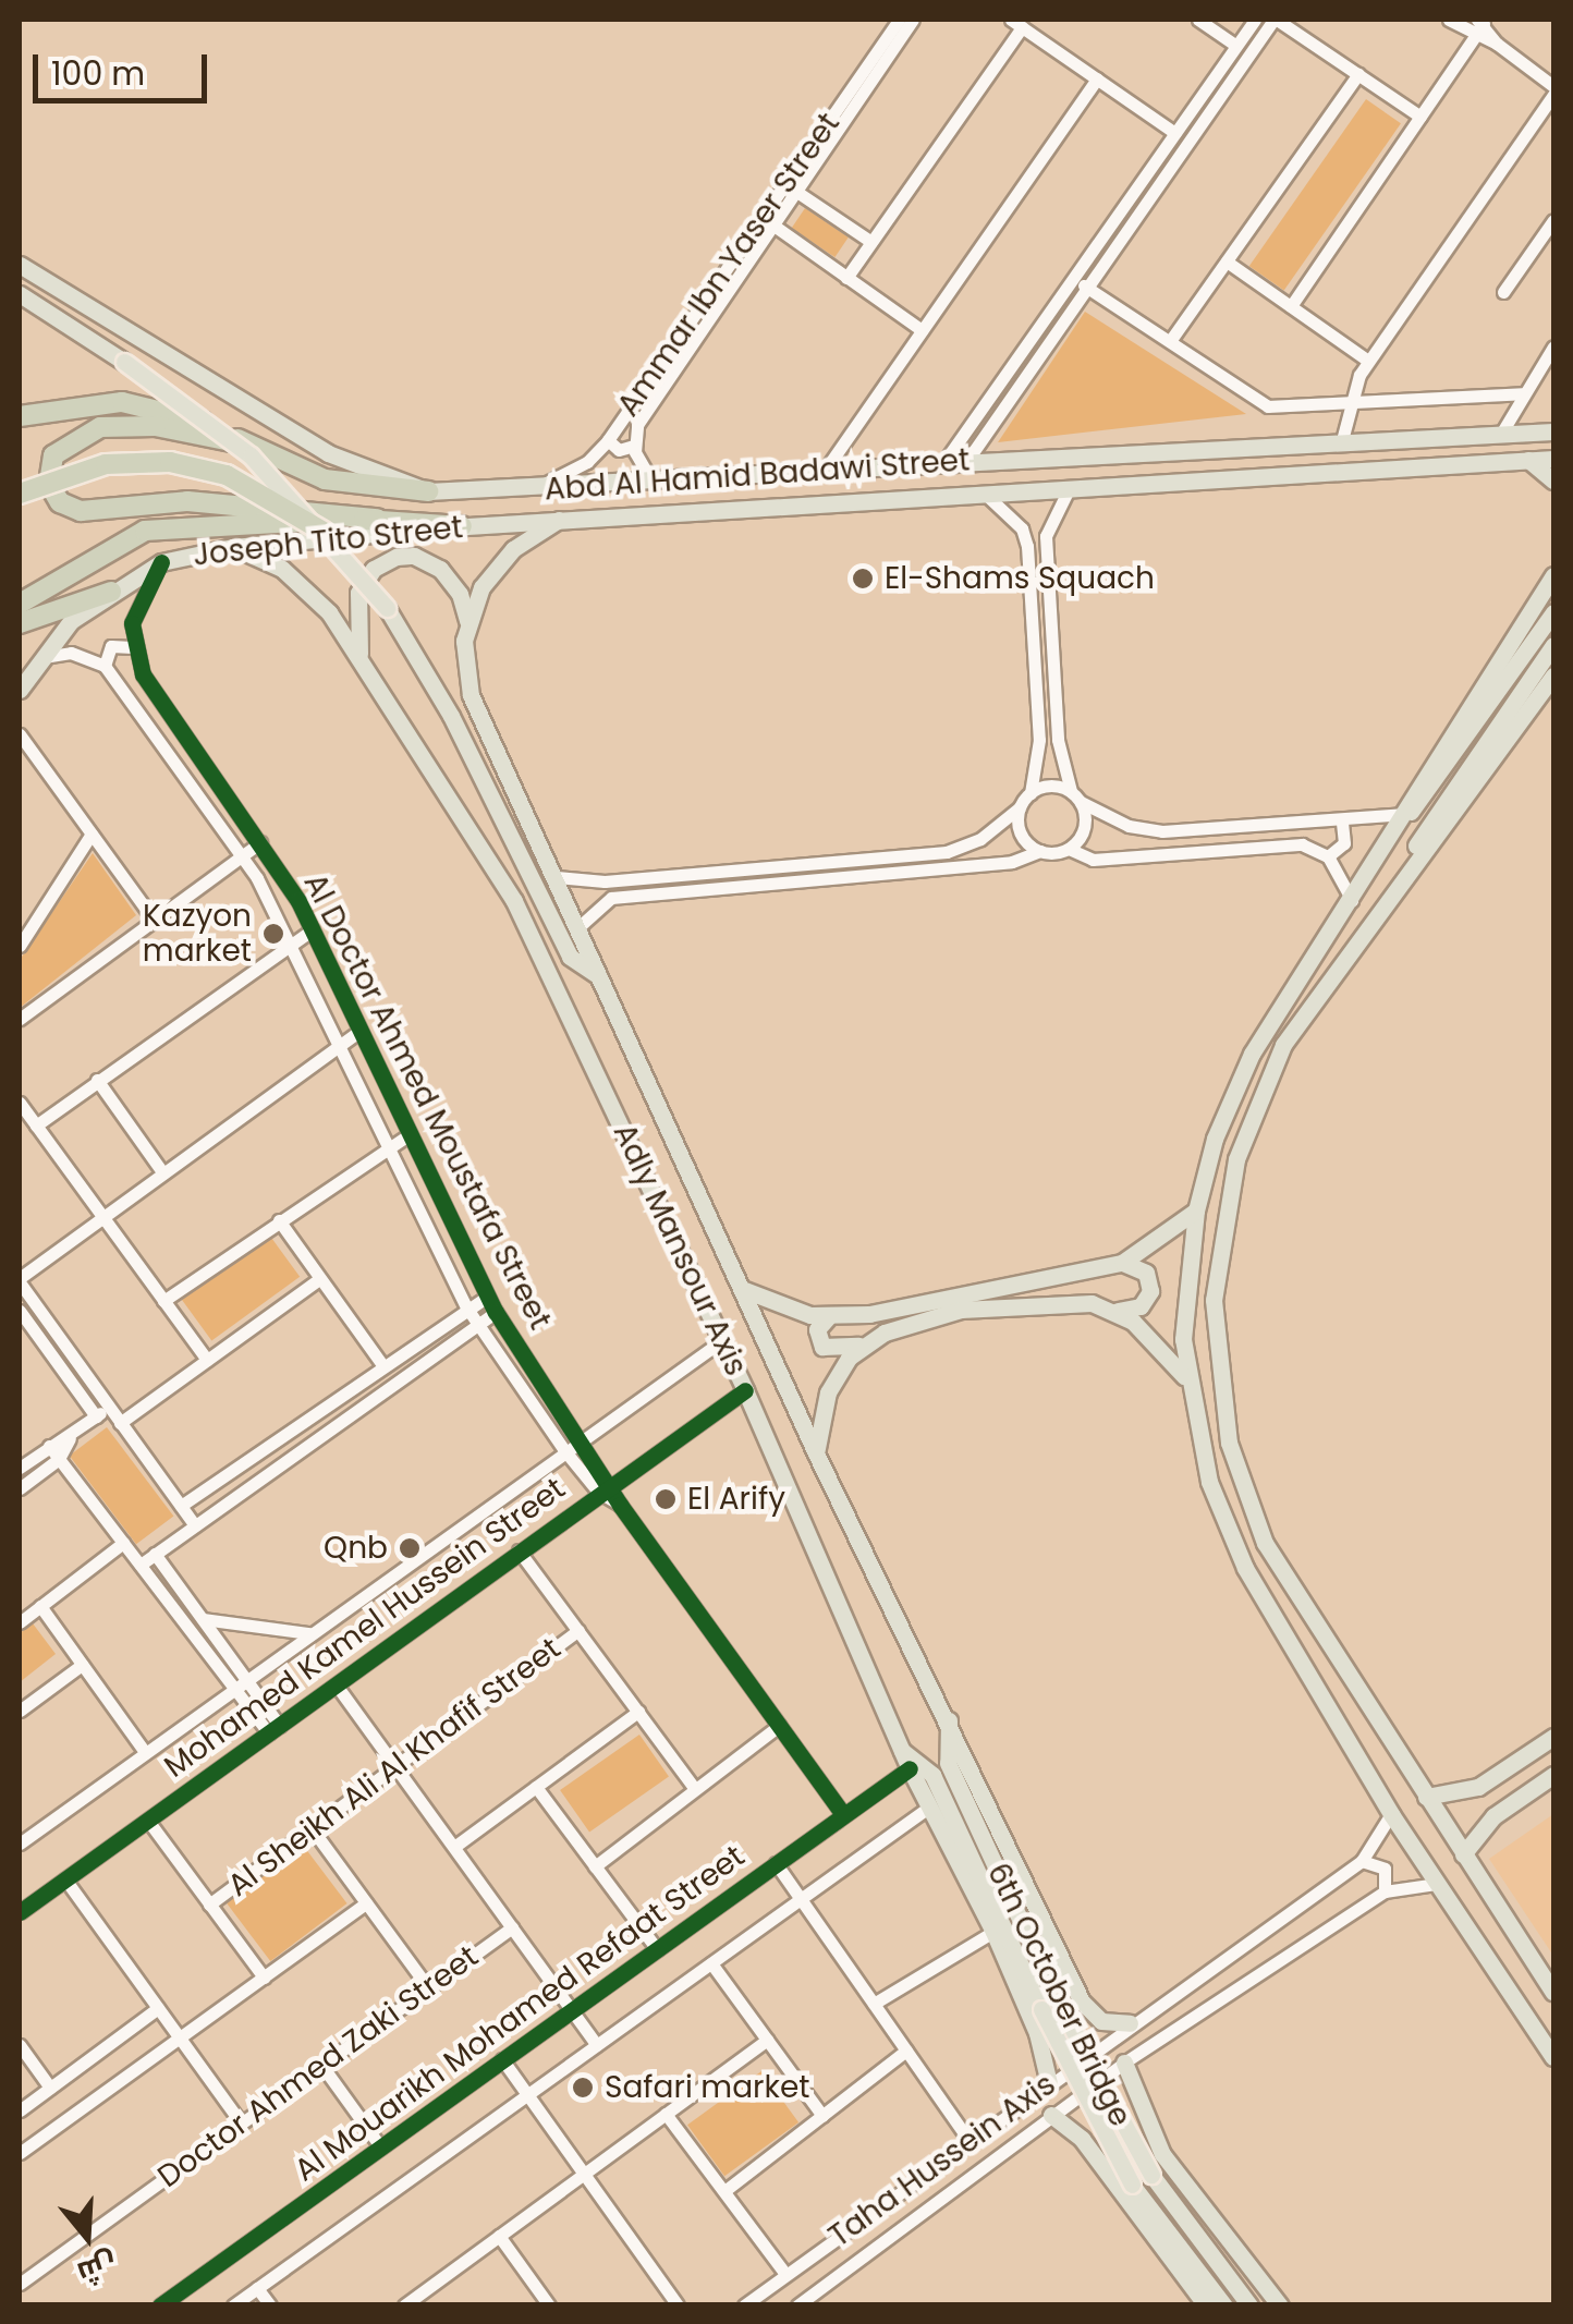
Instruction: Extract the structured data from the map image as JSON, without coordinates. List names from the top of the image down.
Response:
{
  "streets": {
    "main road": [
      "Abd Al Hamid Badawi Street",
      "Joseph Tito Street",
      "Adly Mansour Axis",
      "6th October Bridge"
    ],
    "street": [
      "Ammar Ibn Yaser Street",
      "Al Doctor Ahmed Moustafa Street",
      "Mohamed Kamel Hussein Street",
      "Al Sheikh Ali Al Khafif Street",
      "Al Mouarikh Mohamed Refaat Street",
      "Doctor Ahmed Zaki Street",
      "Taha Hussein Axis"
    ]
  },
  "crossings": [
    ["Ammar Ibn Yaser Street", "Abd Al Hamid Badawi Street"],
    ["Abd Al Hamid Badawi Street", "Joseph Tito Street"],
    ["Abd Al Hamid Badawi Street", "Adly Mansour Axis"],
    ["Joseph Tito Street", "Adly Mansour Axis"],
    ["Al Doctor Ahmed Moustafa Street", "Mohamed Kamel Hussein Street"],
    ["Al Doctor Ahmed Moustafa Street", "Al Mouarikh Mohamed Refaat Street"],
    ["Adly Mansour Axis", "Mohamed Kamel Hussein Street"],
    ["Adly Mansour Axis", "6th October Bridge"],
    ["Adly Mansour Axis", "Al Mouarikh Mohamed Refaat Street"],
    ["Adly Mansour Axis", "Taha Hussein Axis"]
  ],
  "places": [
    "El-Shams Squach",
    "Kazyon market",
    "El Arify",
    "Qnb",
    "Safari market"
  ],
  "scale_bar": "100 m",
  "north": "bottom"
}
